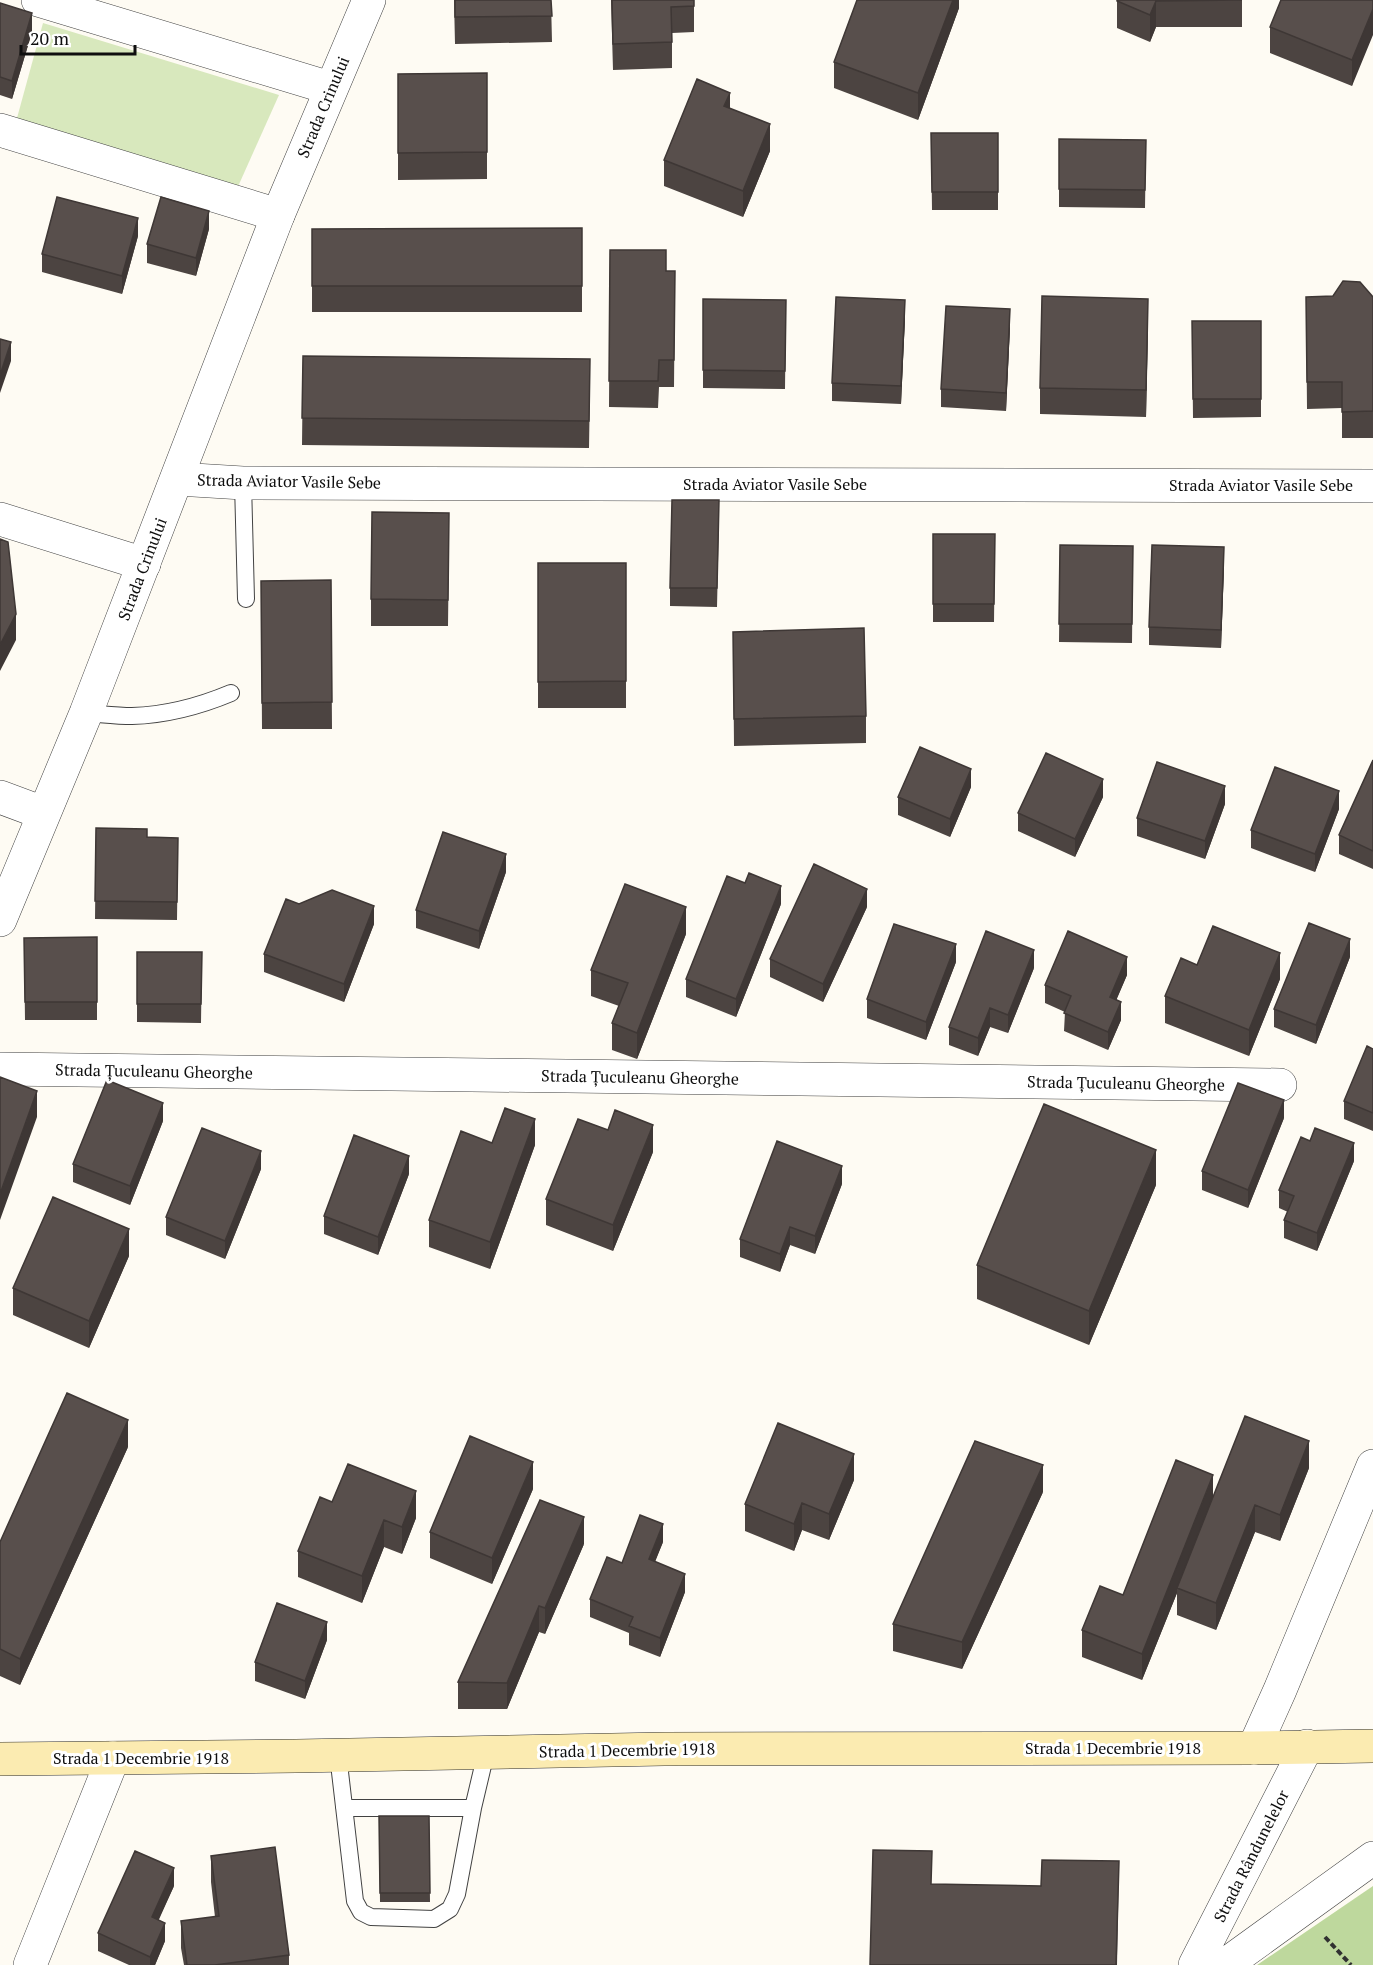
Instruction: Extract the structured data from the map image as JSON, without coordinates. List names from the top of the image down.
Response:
{
  "streets": {
    "main road": ["Strada 1 Decembrie 1918"],
    "street": [
      "Strada Crinului",
      "Strada Aviator Vasile Sebe",
      "Strada Țuculeanu Gheorghe",
      "Strada Rândunelelor"
    ]
  },
  "crossings": [
    ["Strada Crinului", "Strada Aviator Vasile Sebe"],
    ["Strada 1 Decembrie 1918", "Strada Rândunelelor"]
  ],
  "scale_bar": "20 m"
}
